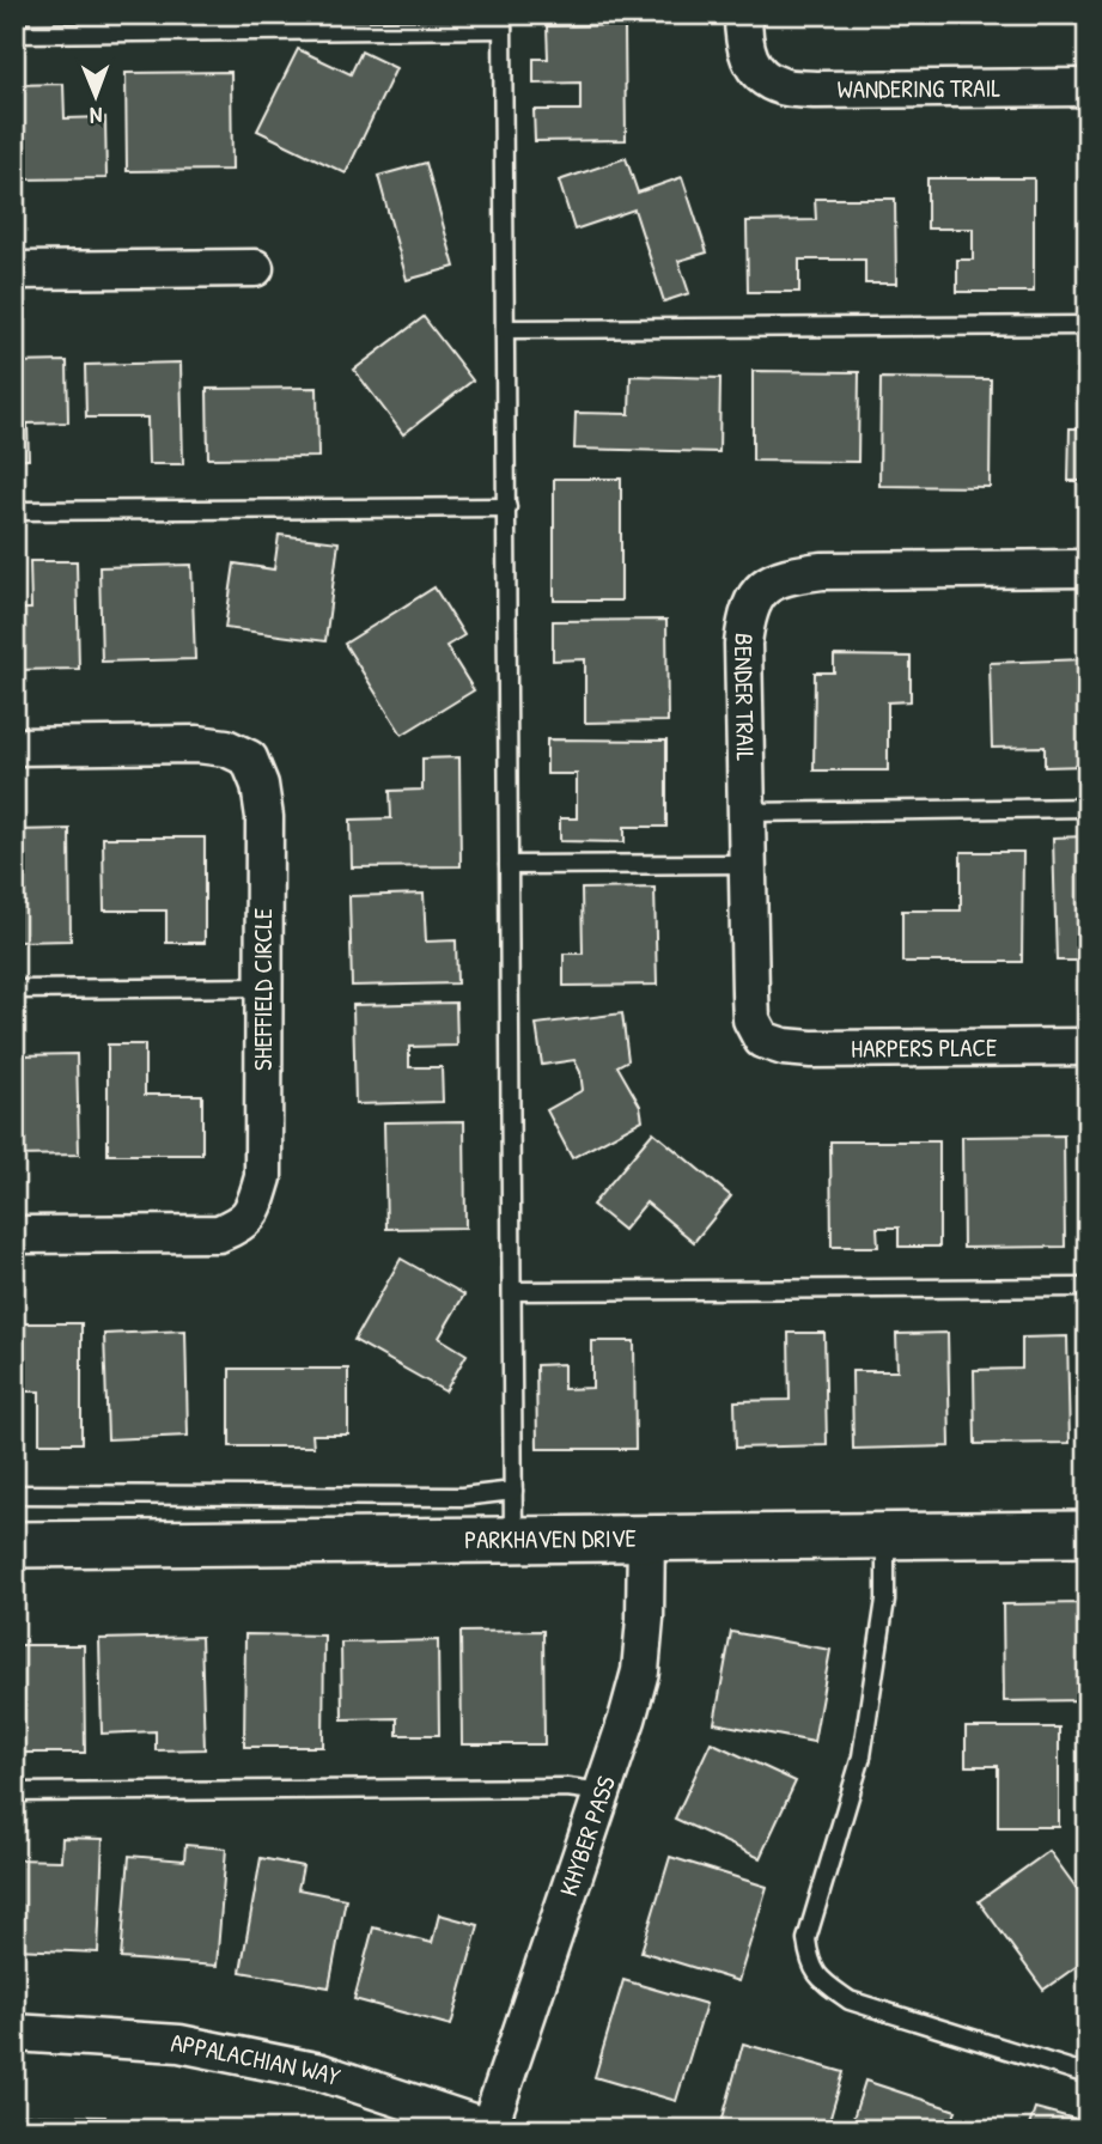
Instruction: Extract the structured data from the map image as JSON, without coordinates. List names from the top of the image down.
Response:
{
  "streets": {
    "street": [
      "WANDERING TRAIL",
      "BENDER TRAIL",
      "SHEFFIELD CIRCLE",
      "HARPERS PLACE",
      "PARKHAVEN DRIVE",
      "KHYBER PASS",
      "APPALACHIAN WAY"
    ]
  },
  "crossings": [
    ["BENDER TRAIL", "HARPERS PLACE"],
    ["PARKHAVEN DRIVE", "KHYBER PASS"],
    ["KHYBER PASS", "APPALACHIAN WAY"]
  ],
  "north": "bottom"
}
